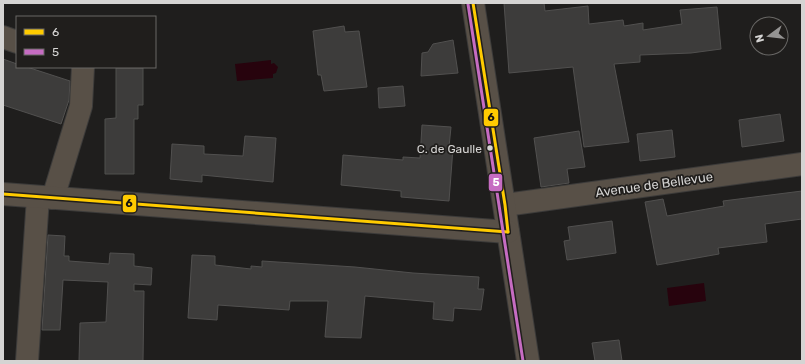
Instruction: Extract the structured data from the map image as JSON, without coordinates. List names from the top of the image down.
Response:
{
  "streets": {
    "street": ["Avenue de Bellevue"]
  },
  "places": ["C. de Gaulle"],
  "lines": ["transit line 6", "transit line 5"],
  "legend": ["6", "5"],
  "north": "left"
}
